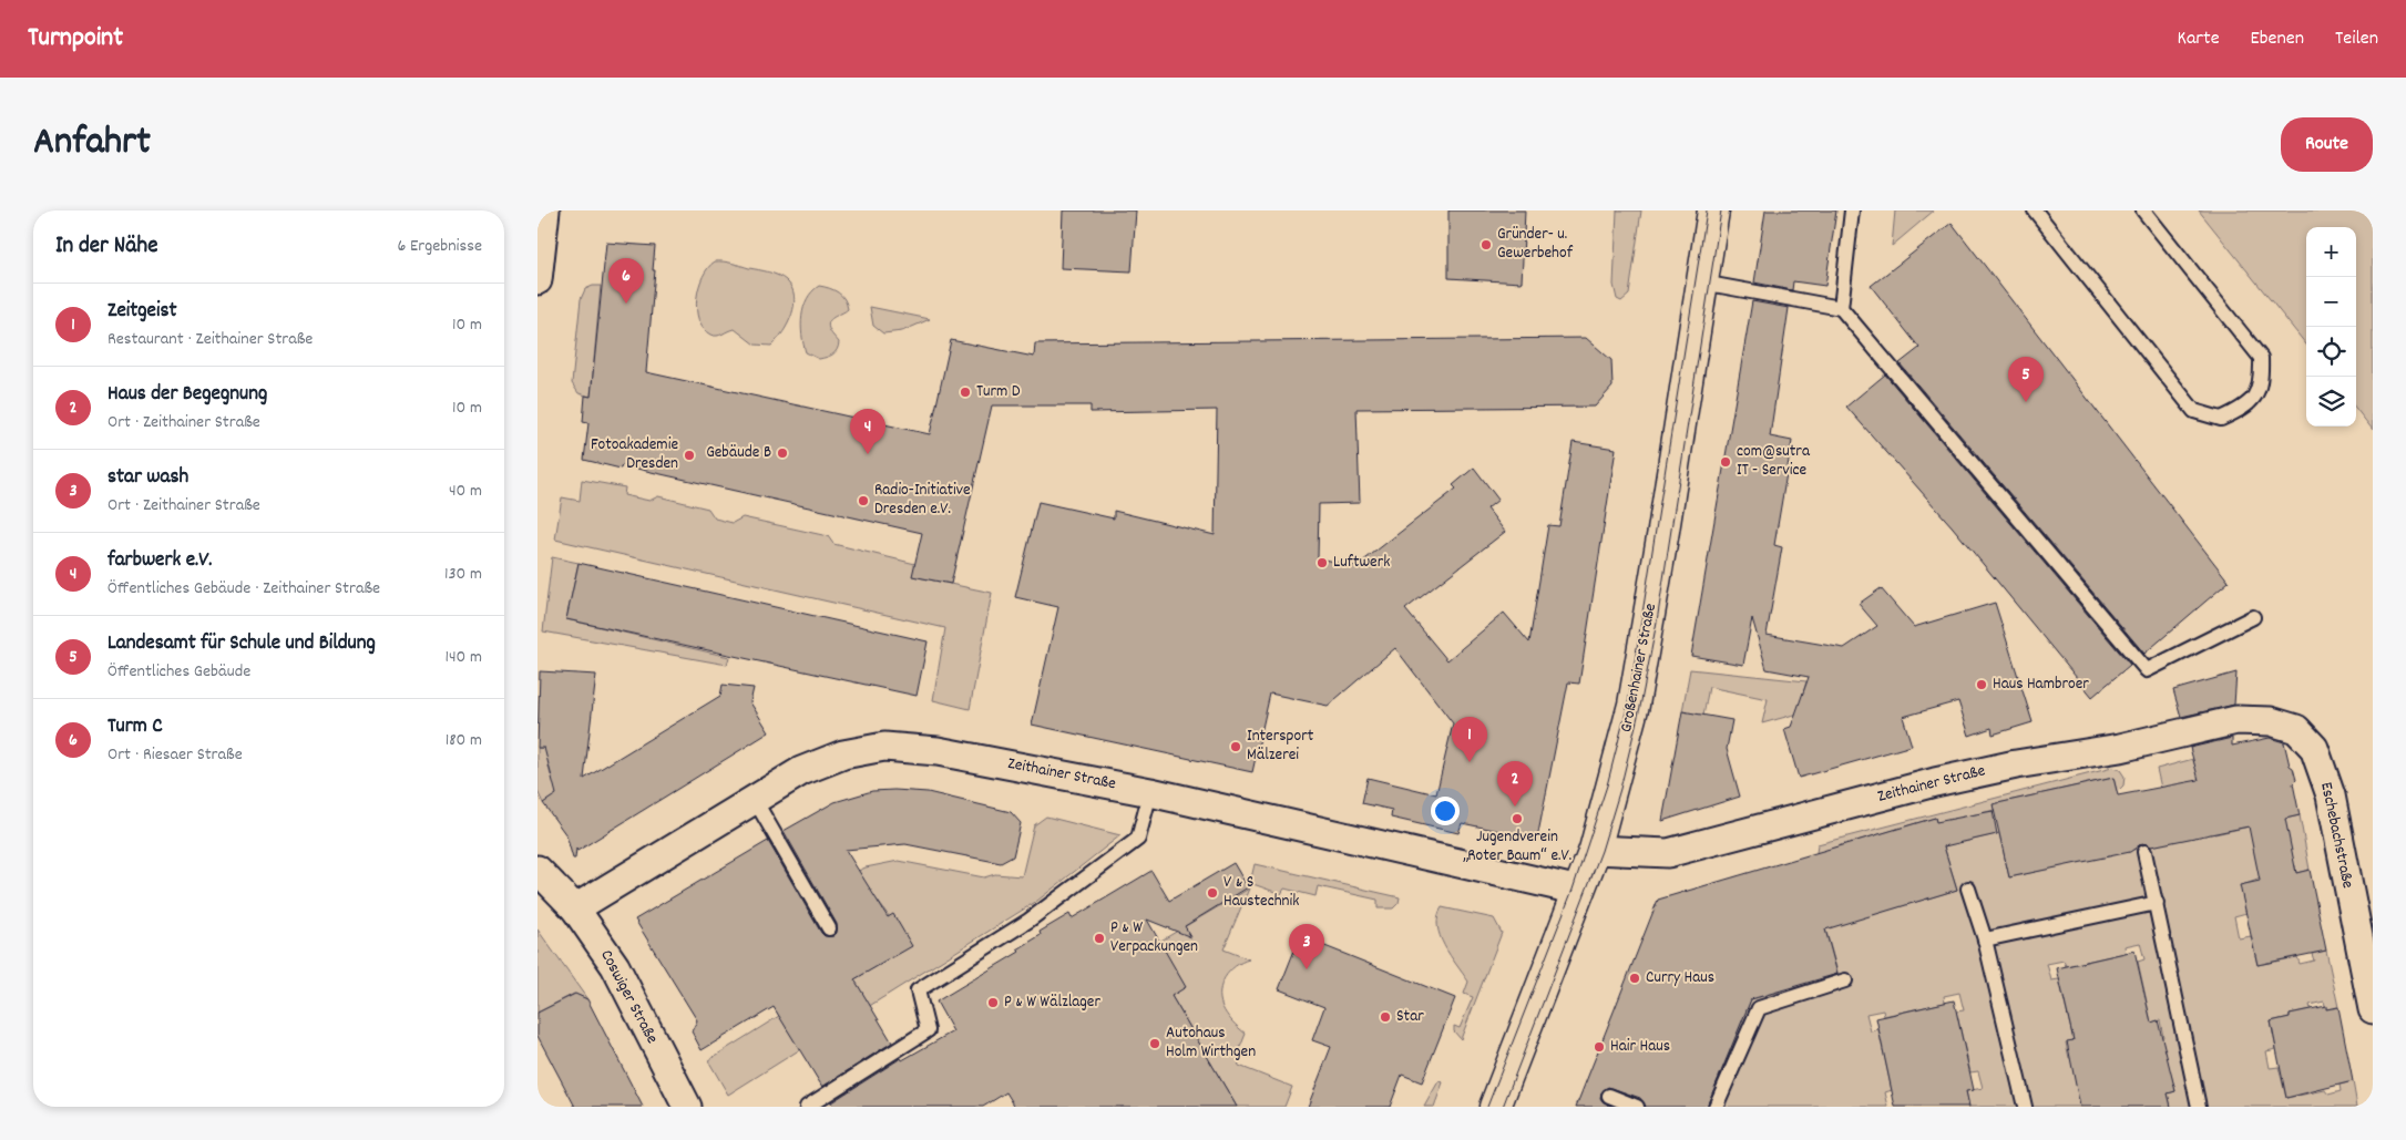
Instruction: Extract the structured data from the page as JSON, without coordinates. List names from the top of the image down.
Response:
{
  "streets": {
    "main road": ["Großenhainer Straße"],
    "street": ["Zeithainer Straße", "Eschebachstraße", "Coswiger Straße"]
  },
  "crossings": [
    ["Großenhainer Straße", "Zeithainer Straße"],
    ["Zeithainer Straße", "Eschebachstraße"],
    ["Zeithainer Straße", "Coswiger Straße"]
  ],
  "places": [
    "Gründer- u. Gewerbehof",
    "Turm D",
    "Gebäude B",
    "Fotoakademie Dresden",
    "com@sutra IT - Service",
    "Radio-Initiative Dresden e.V.",
    "Luftwerk",
    "Haus Hambroer",
    "Intersport Mälzerei",
    "Jugendverein „Roter Baum“ e.V.",
    "V & S Haustechnik",
    "P & W Verpackungen",
    "Curry Haus",
    "P & W Wälzlager",
    "Star",
    "Autohaus Holm Wirthgen",
    "Hair Haus"
  ],
  "page": {
    "header": "Turnpoint",
    "nav": ["Karte", "Ebenen", "Teilen"],
    "title": "Anfahrt",
    "buttons": "Route",
    "heading": ["In der Nähe", "6 Ergebnisse"],
    "map_buttons": ["+", "−"],
    "pins": [
      "6",
      "5",
      "4",
      "1",
      "2",
      "3"
    ],
    "list": [
      {
        "mark": "1",
        "name": "Zeitgeist",
        "note": "Restaurant · Zeithainer Straße",
        "value": "10 m"
      },
      {
        "mark": "2",
        "name": "Haus der Begegnung",
        "note": "Ort · Zeithainer Straße",
        "value": "10 m"
      },
      {
        "mark": "3",
        "name": "star wash",
        "note": "Ort · Zeithainer Straße",
        "value": "40 m"
      },
      {
        "mark": "4",
        "name": "farbwerk e.V.",
        "note": "Öffentliches Gebäude · Zeithainer Straße",
        "value": "130 m"
      },
      {
        "mark": "5",
        "name": "Landesamt für Schule und Bildung",
        "note": "Öffentliches Gebäude",
        "value": "140 m"
      },
      {
        "mark": "6",
        "name": "Turm C",
        "note": "Ort · Riesaer Straße",
        "value": "180 m"
      }
    ]
  }
}
